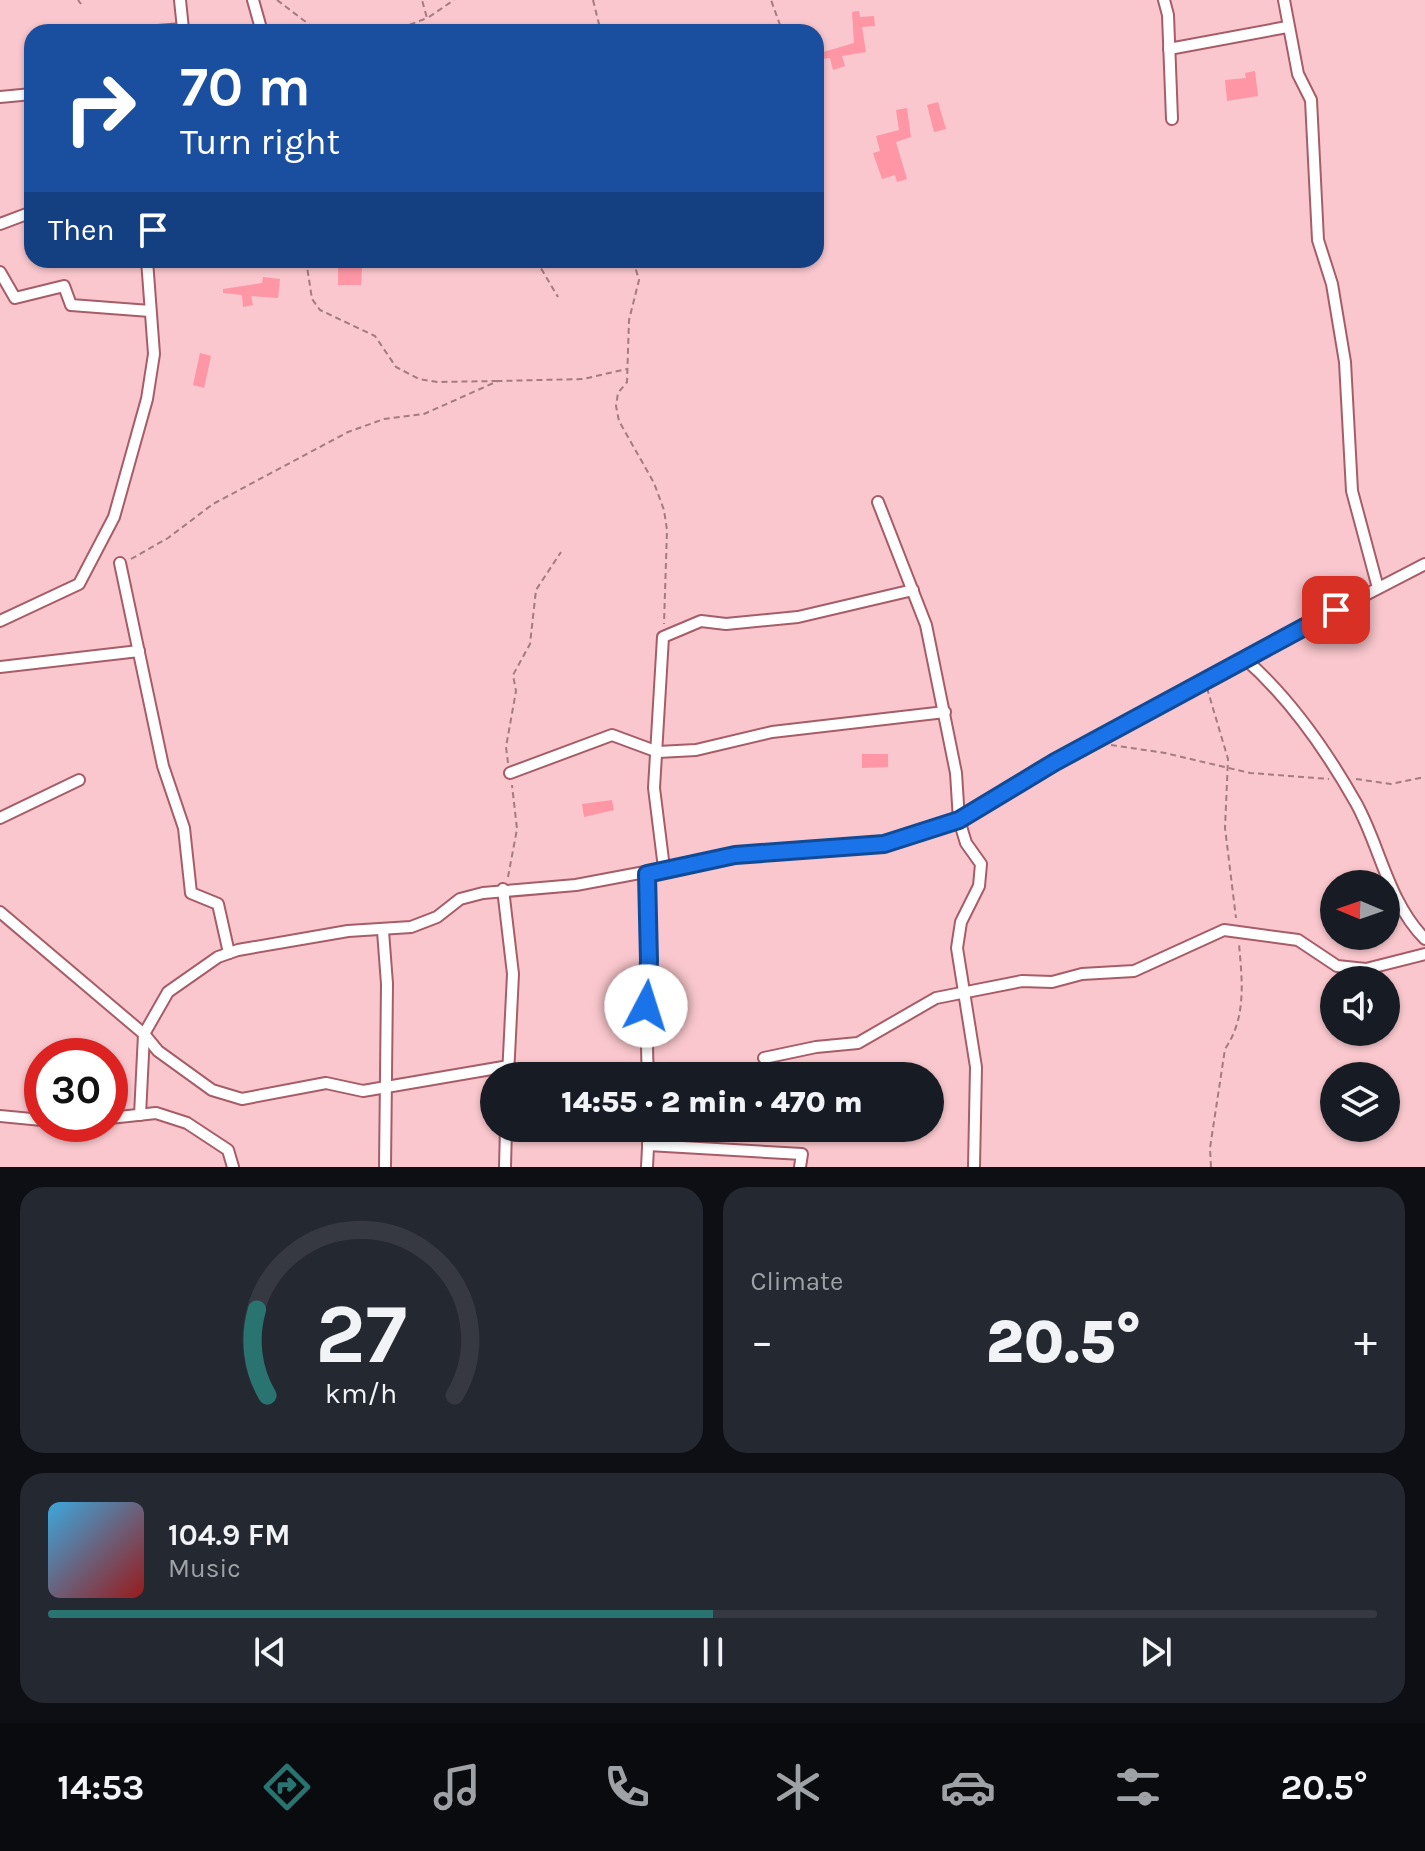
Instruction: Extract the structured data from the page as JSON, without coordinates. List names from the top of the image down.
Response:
{
  "north": "left",
  "page": {
    "turn": ["70 m", "Turn right"],
    "then": "Then",
    "limit": "30",
    "trip": "14:55 · 2 min · 470 m",
    "tile": "Climate",
    "heat": ["−", "20.5°", "+"],
    "song": ["104.9 FM", "Music"],
    "tabs": ["14:53", "20.5°"],
    "gauge": ["27", "km/h"]
  }
}
